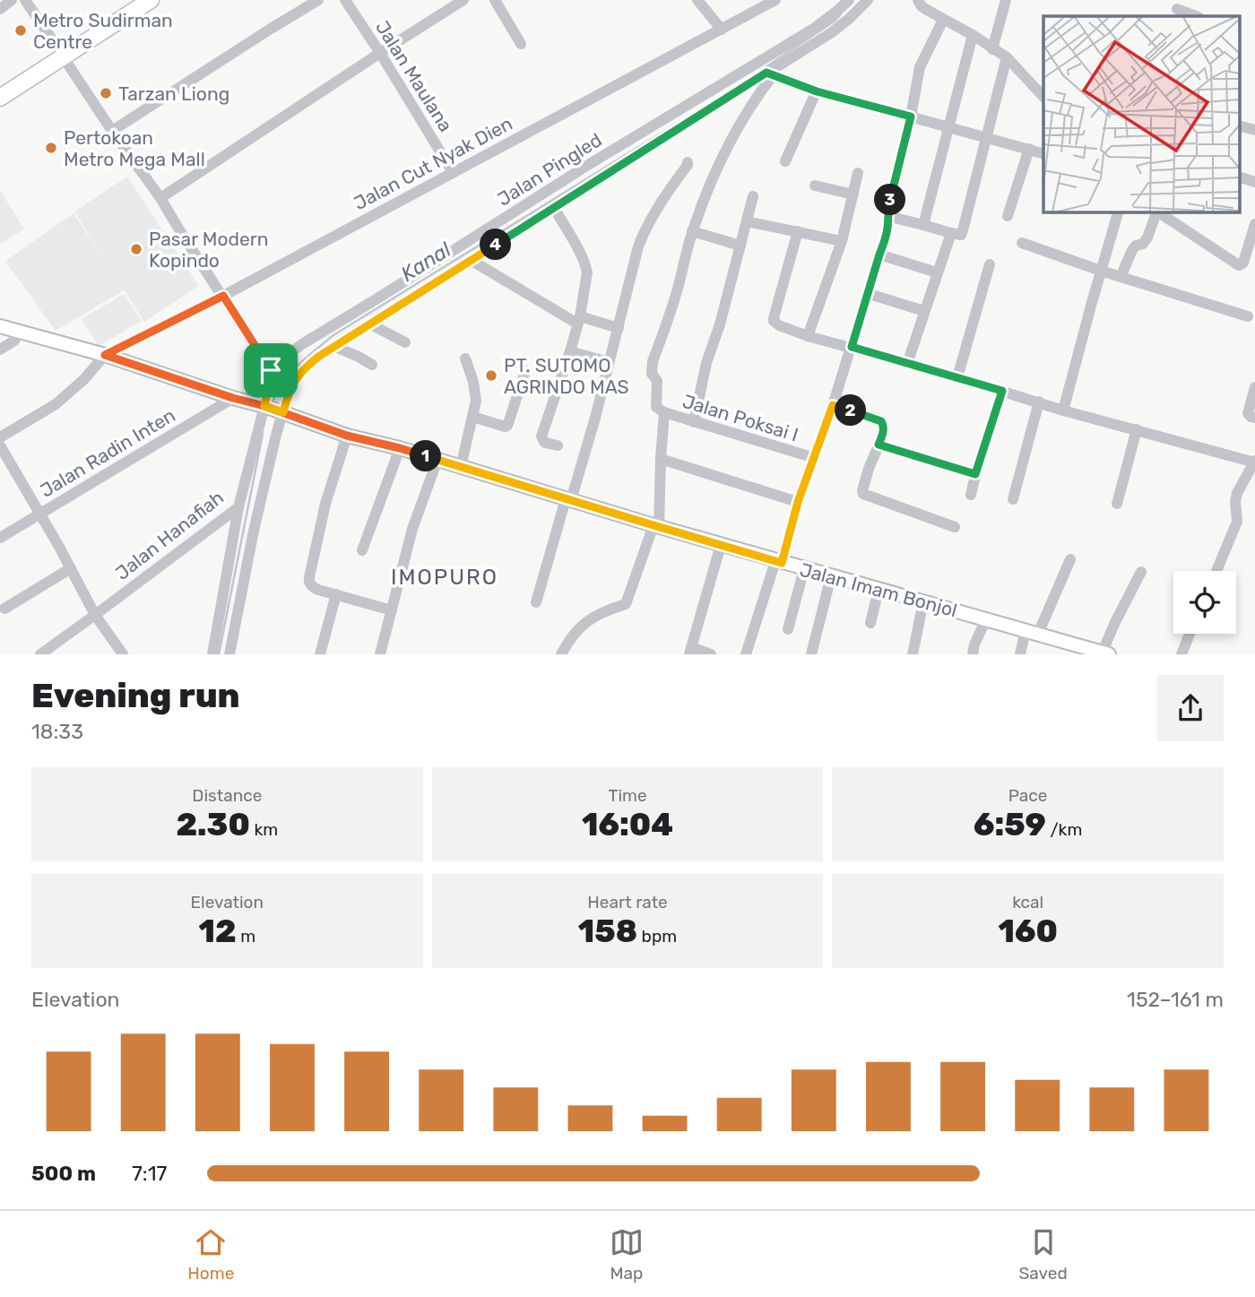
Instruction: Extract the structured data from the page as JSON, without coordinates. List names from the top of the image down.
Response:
{
  "streets": {
    "main road": ["Jalan Imam Bonjol"],
    "street": [
      "Jalan Maulana",
      "Jalan Cut Nyak Dien",
      "Jalan Pingled",
      "Jalan Poksai I",
      "Jalan Radin Inten",
      "Jalan Hanafiah"
    ]
  },
  "crossings": [
    ["Jalan Maulana", "Jalan Cut Nyak Dien"],
    ["Jalan Cut Nyak Dien", "Jalan Imam Bonjol"],
    ["Jalan Pingled", "Jalan Hanafiah"],
    ["Jalan Poksai I", "Jalan Imam Bonjol"],
    ["Jalan Radin Inten", "Jalan Imam Bonjol"],
    ["Jalan Hanafiah", "Jalan Imam Bonjol"]
  ],
  "districts": ["IMOPURO"],
  "water": ["Kanal"],
  "places": [
    "Metro Sudirman Centre",
    "Tarzan Liong",
    "Pertokoan Metro Mega Mall",
    "Pasar Modern Kopindo",
    "PT. SUTOMO AGRINDO MAS"
  ],
  "page": {
    "pins": [
      "3",
      "4",
      "2",
      "1"
    ],
    "heading": ["Evening run", "18:33"],
    "stats": [
      ["Distance", "2.30 km"],
      ["Time", "16:04"],
      ["Pace", "6:59 /km"],
      ["Elevation", "12 m"],
      ["Heart rate", "158 bpm"],
      ["kcal", "160"]
    ],
    "chart": ["Elevation", "152–161 m"],
    "list": [
      {
        "name": "500 m",
        "note": "7:17"
      }
    ],
    "tabs": ["Home", "Map", "Saved"]
  }
}
